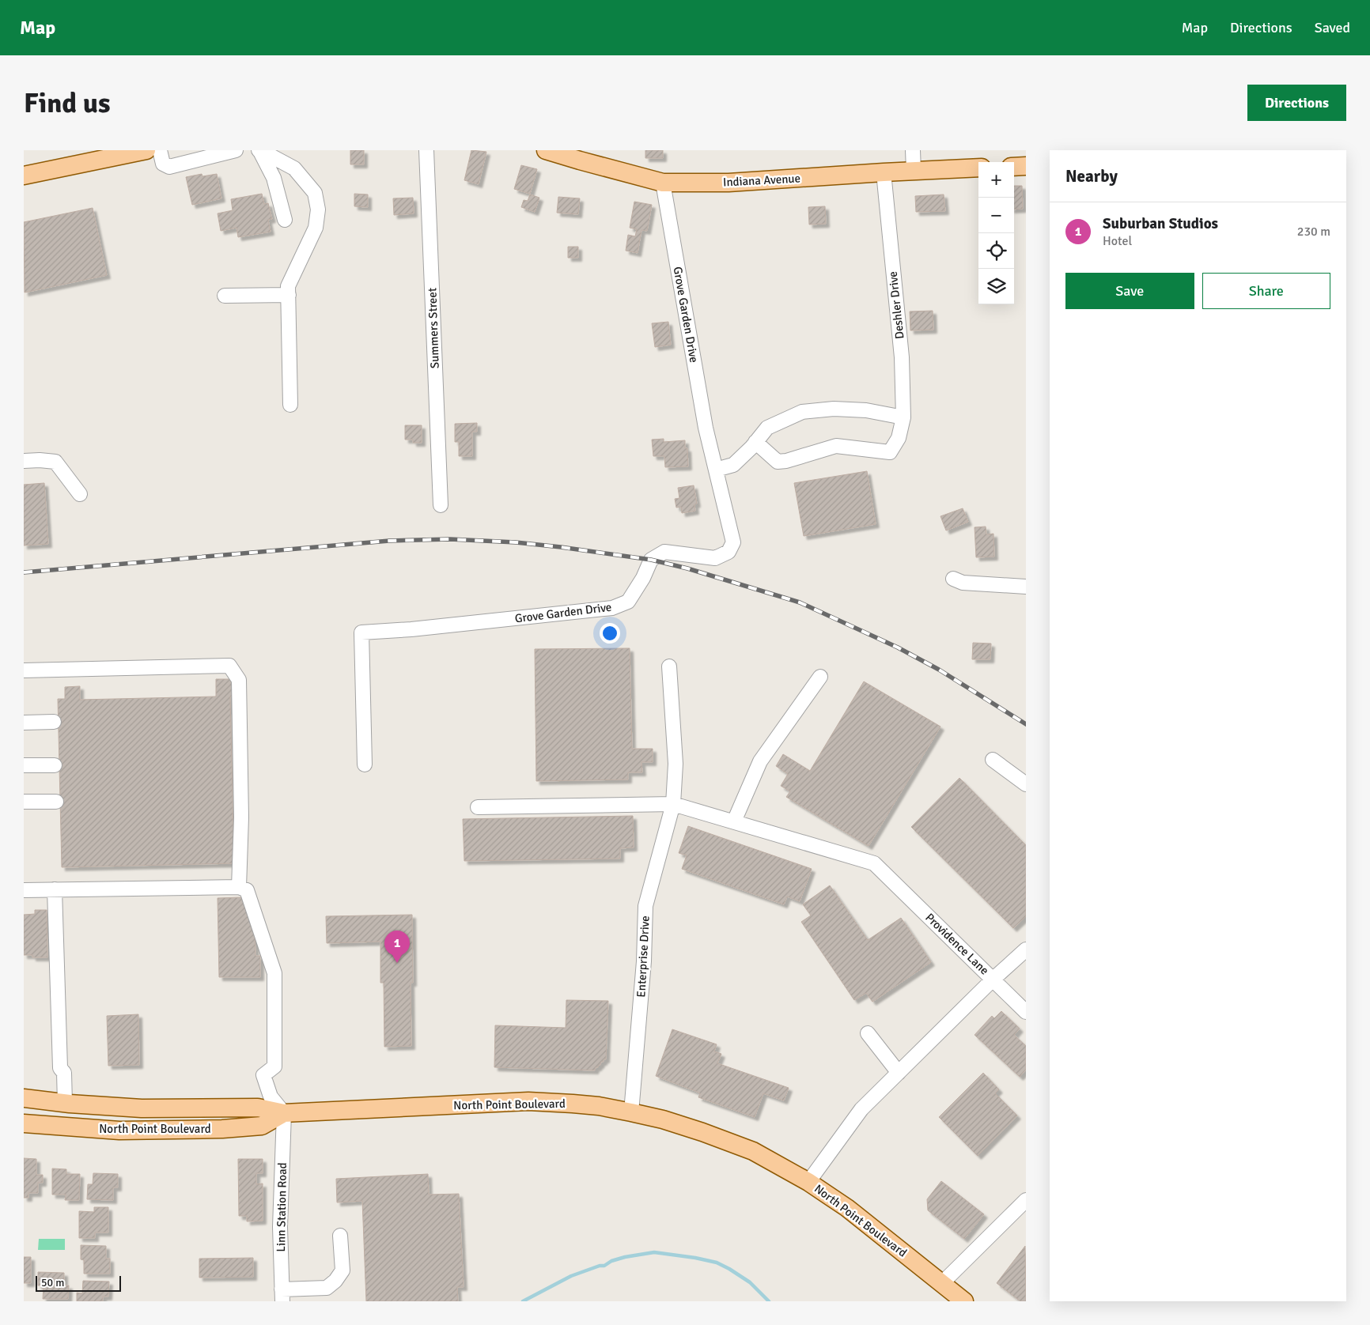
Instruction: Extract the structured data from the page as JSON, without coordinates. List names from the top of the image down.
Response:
{
  "streets": {
    "main road": ["Indiana Avenue", "North Point Boulevard"],
    "street": [
      "Deshler Drive",
      "Grove Garden Drive",
      "Summers Street",
      "Providence Lane",
      "Enterprise Drive",
      "Linn Station Road"
    ]
  },
  "crossings": [
    ["Indiana Avenue", "Deshler Drive"],
    ["Indiana Avenue", "Grove Garden Drive"],
    ["Providence Lane", "Enterprise Drive"],
    ["Providence Lane", "North Point Boulevard"],
    ["Enterprise Drive", "North Point Boulevard"],
    ["North Point Boulevard", "Linn Station Road"]
  ],
  "scale_bar": "50 m",
  "page": {
    "header": "Map",
    "nav": ["Map", "Directions", "Saved"],
    "buttons": [
      "Directions",
      ["Save", "Share"]
    ],
    "title": "Find us",
    "heading": "Nearby",
    "map_buttons": ["+", "−"],
    "list": [
      {
        "mark": "1",
        "name": "Suburban Studios",
        "note": "Hotel",
        "value": "230 m"
      }
    ],
    "pins": "1",
    "scale": "50 m"
  }
}
